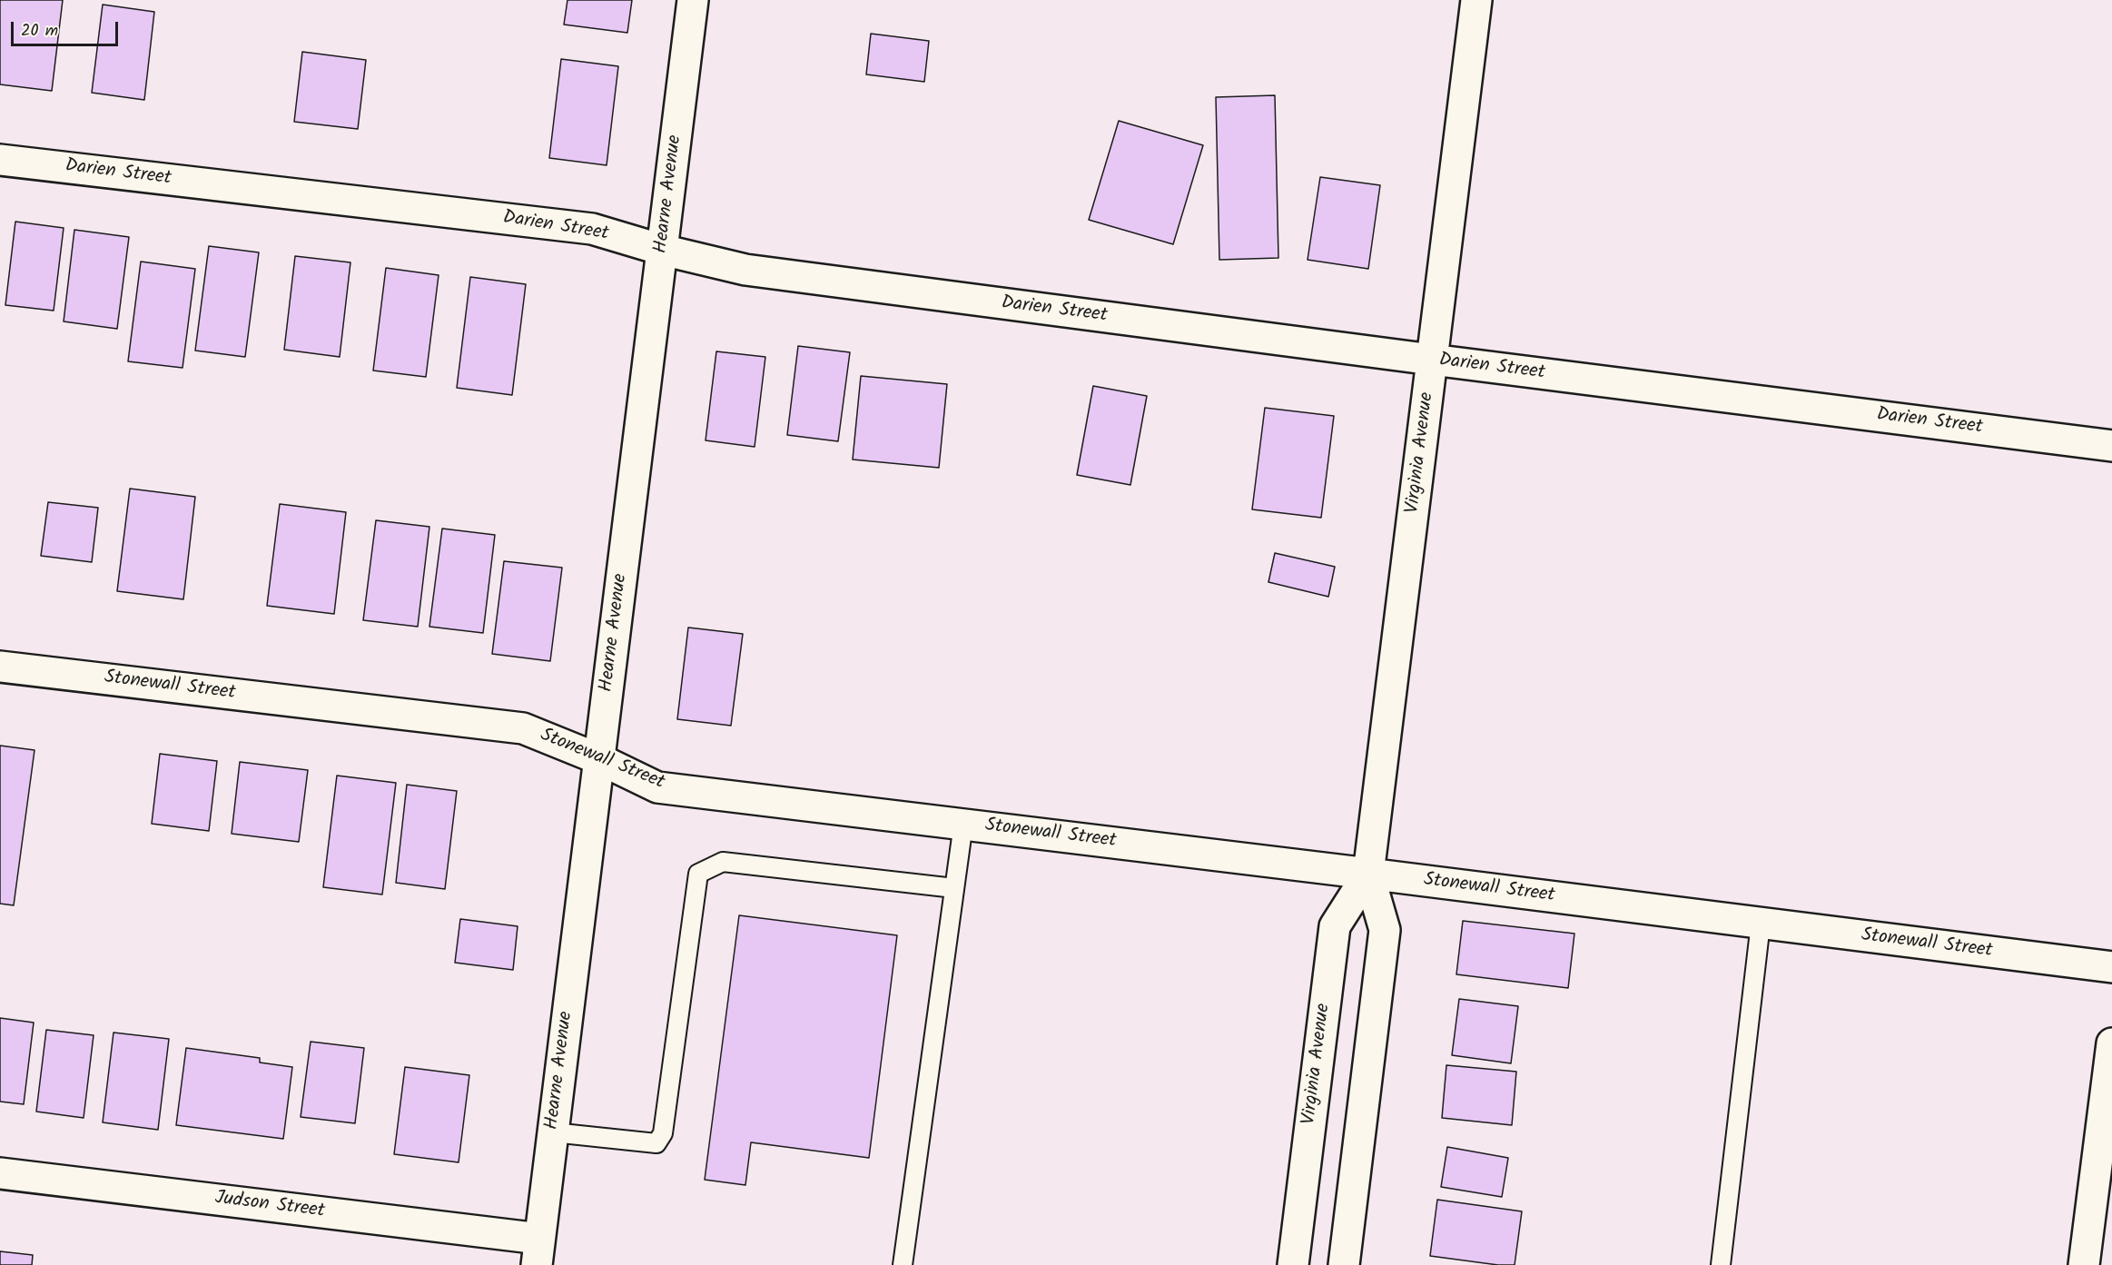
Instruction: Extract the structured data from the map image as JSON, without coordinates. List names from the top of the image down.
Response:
{
  "streets": {
    "street": [
      "Darien Street",
      "Hearne Avenue",
      "Virginia Avenue",
      "Stonewall Street",
      "Judson Street"
    ]
  },
  "crossings": [
    ["Darien Street", "Hearne Avenue"],
    ["Darien Street", "Virginia Avenue"],
    ["Hearne Avenue", "Stonewall Street"],
    ["Hearne Avenue", "Judson Street"],
    ["Virginia Avenue", "Stonewall Street"]
  ],
  "scale_bar": "20 m"
}
